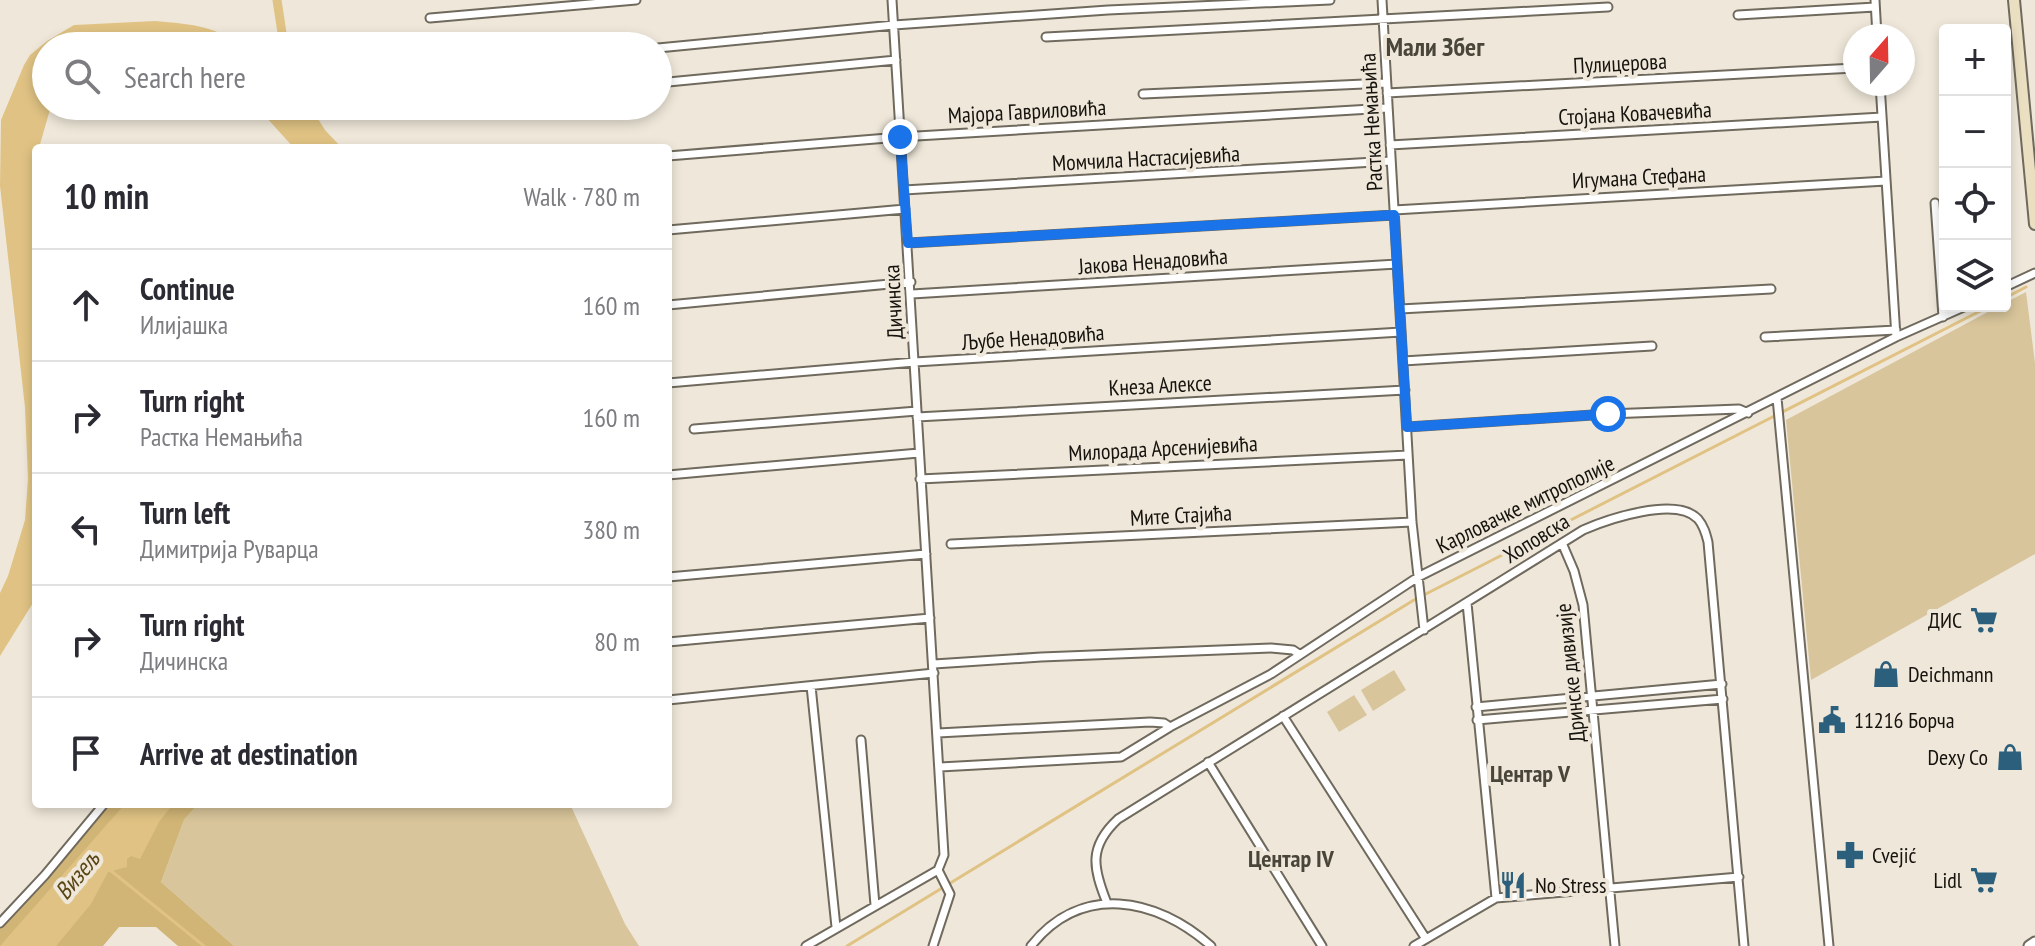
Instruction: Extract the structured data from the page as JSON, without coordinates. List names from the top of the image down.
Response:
{
  "streets": {
    "street": [
      "Пулицерова",
      "Мајора Гавриловића",
      "Стојана Ковачевића",
      "Растка Немањића",
      "Момчила Настасијевића",
      "Игумана Стефана",
      "Јакова Ненадовића",
      "Дичинска",
      "Љубе Ненадовића",
      "Кнеза Алексе",
      "Милорада Арсенијевића",
      "Карловачке митрополије",
      "Мите Стајића",
      "Хоповска",
      "Дринске дивизије"
    ]
  },
  "crossings": [
    ["Пулицерова", "Растка Немањића"],
    ["Мајора Гавриловића", "Растка Немањића"],
    ["Мајора Гавриловића", "Дичинска"],
    ["Стојана Ковачевића", "Растка Немањића"],
    ["Растка Немањића", "Момчила Настасијевића"],
    ["Растка Немањића", "Игумана Стефана"],
    ["Растка Немањића", "Јакова Ненадовића"],
    ["Растка Немањића", "Љубе Ненадовића"],
    ["Растка Немањића", "Кнеза Алексе"],
    ["Растка Немањића", "Милорада Арсенијевића"],
    ["Растка Немањића", "Карловачке митрополије"],
    ["Растка Немањића", "Мите Стајића"],
    ["Растка Немањића", "Хоповска"],
    ["Момчила Настасијевића", "Дичинска"],
    ["Игумана Стефана", "Дичинска"],
    ["Јакова Ненадовића", "Дичинска"],
    ["Дичинска", "Љубе Ненадовића"],
    ["Дичинска", "Кнеза Алексе"],
    ["Дичинска", "Милорада Арсенијевића"],
    ["Дичинска", "Карловачке митрополије"],
    ["Хоповска", "Дринске дивизије"]
  ],
  "districts": ["Мали Збег", "Центар V", "Центар IV"],
  "water": ["Визељ"],
  "places": {
    "supermarket": ["ДИС", "Lidl"],
    "shop": ["Deichmann", "Dexy Co"],
    "public building": ["11216 Борча"],
    "pharmacy": ["Cvejić"],
    "restaurant": ["No Stress"]
  },
  "north": "top",
  "page": {
    "map_buttons": ["+", "−"],
    "search": "Search here",
    "heading": ["10 min", "Walk · 780 m"],
    "list": [
      ["Continue", "Илијашка", "160 m"],
      ["Turn right", "Растка Немањића", "160 m"],
      ["Turn left", "Димитрија Руварца", "380 m"],
      ["Turn right", "Дичинска", "80 m"],
      "Arrive at destination"
    ]
  }
}
